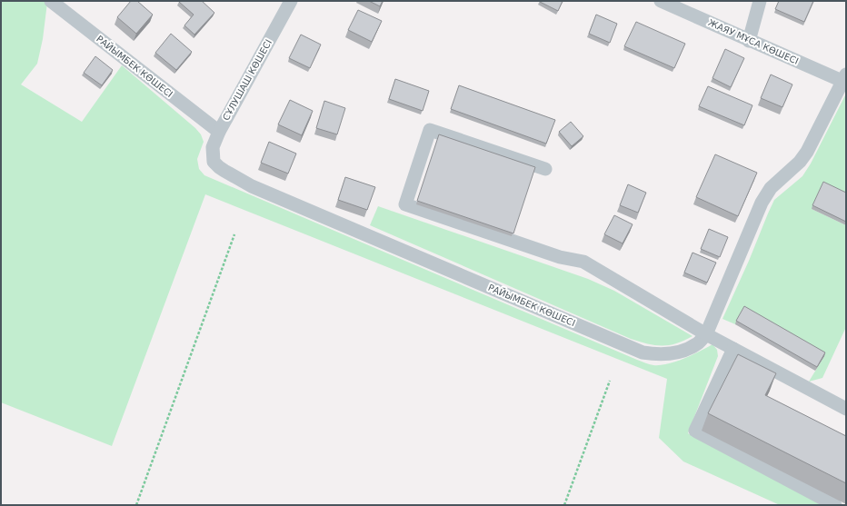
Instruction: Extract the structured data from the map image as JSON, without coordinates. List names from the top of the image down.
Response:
{
  "streets": {
    "street": ["ЖАЯУ МҰСА КӨШЕСІ", "РАЙЫМБЕК КӨШЕСІ", "СҰЛУШАШ КӨШЕСІ"]
  },
  "crossings": [
    ["РАЙЫМБЕК КӨШЕСІ", "СҰЛУШАШ КӨШЕСІ"]
  ]
}
